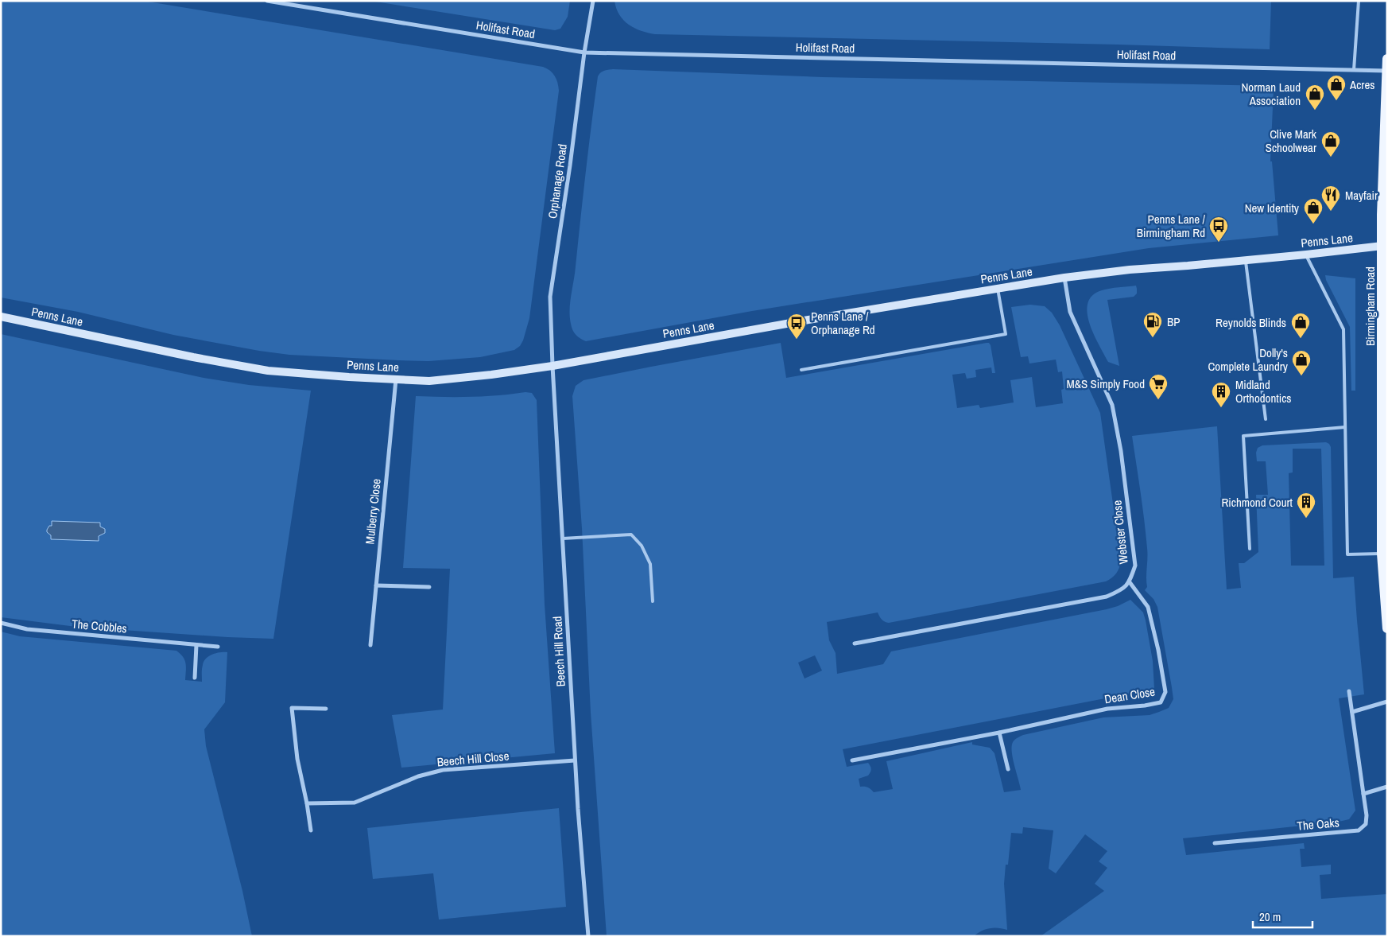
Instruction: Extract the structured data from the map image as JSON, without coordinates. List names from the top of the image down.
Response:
{
  "streets": {
    "main road": ["Penns Lane", "Birmingham Road"],
    "street": [
      "Holifast Road",
      "Orphanage Road",
      "Mulberry Close",
      "Webster Close",
      "The Cobbles",
      "Beech Hill Road",
      "Dean Close",
      "Beech Hill Close",
      "The Oaks"
    ]
  },
  "crossings": [
    ["Holifast Road", "Orphanage Road"],
    ["Holifast Road", "Birmingham Road"],
    ["Orphanage Road", "Penns Lane"],
    ["Orphanage Road", "Beech Hill Road"],
    ["Penns Lane", "Birmingham Road"],
    ["Penns Lane", "Mulberry Close"],
    ["Penns Lane", "Webster Close"],
    ["Penns Lane", "Beech Hill Road"],
    ["Webster Close", "Dean Close"],
    ["Beech Hill Road", "Beech Hill Close"]
  ],
  "places": {
    "shop": [
      "Acres",
      "Norman Laud Association",
      "Clive Mark Schoolwear",
      "New Identity",
      "Reynolds Blinds",
      "Dolly's Complete Laundry"
    ],
    "restaurant": ["Mayfair"],
    "bus stop": ["Penns Lane / Birmingham Rd", "Penns Lane / Orphanage Rd"],
    "fuel station": ["BP"],
    "supermarket": ["M&S Simply Food"],
    "building": ["Midland Orthodontics", "Richmond Court"]
  },
  "scale_bar": "20 m"
}
